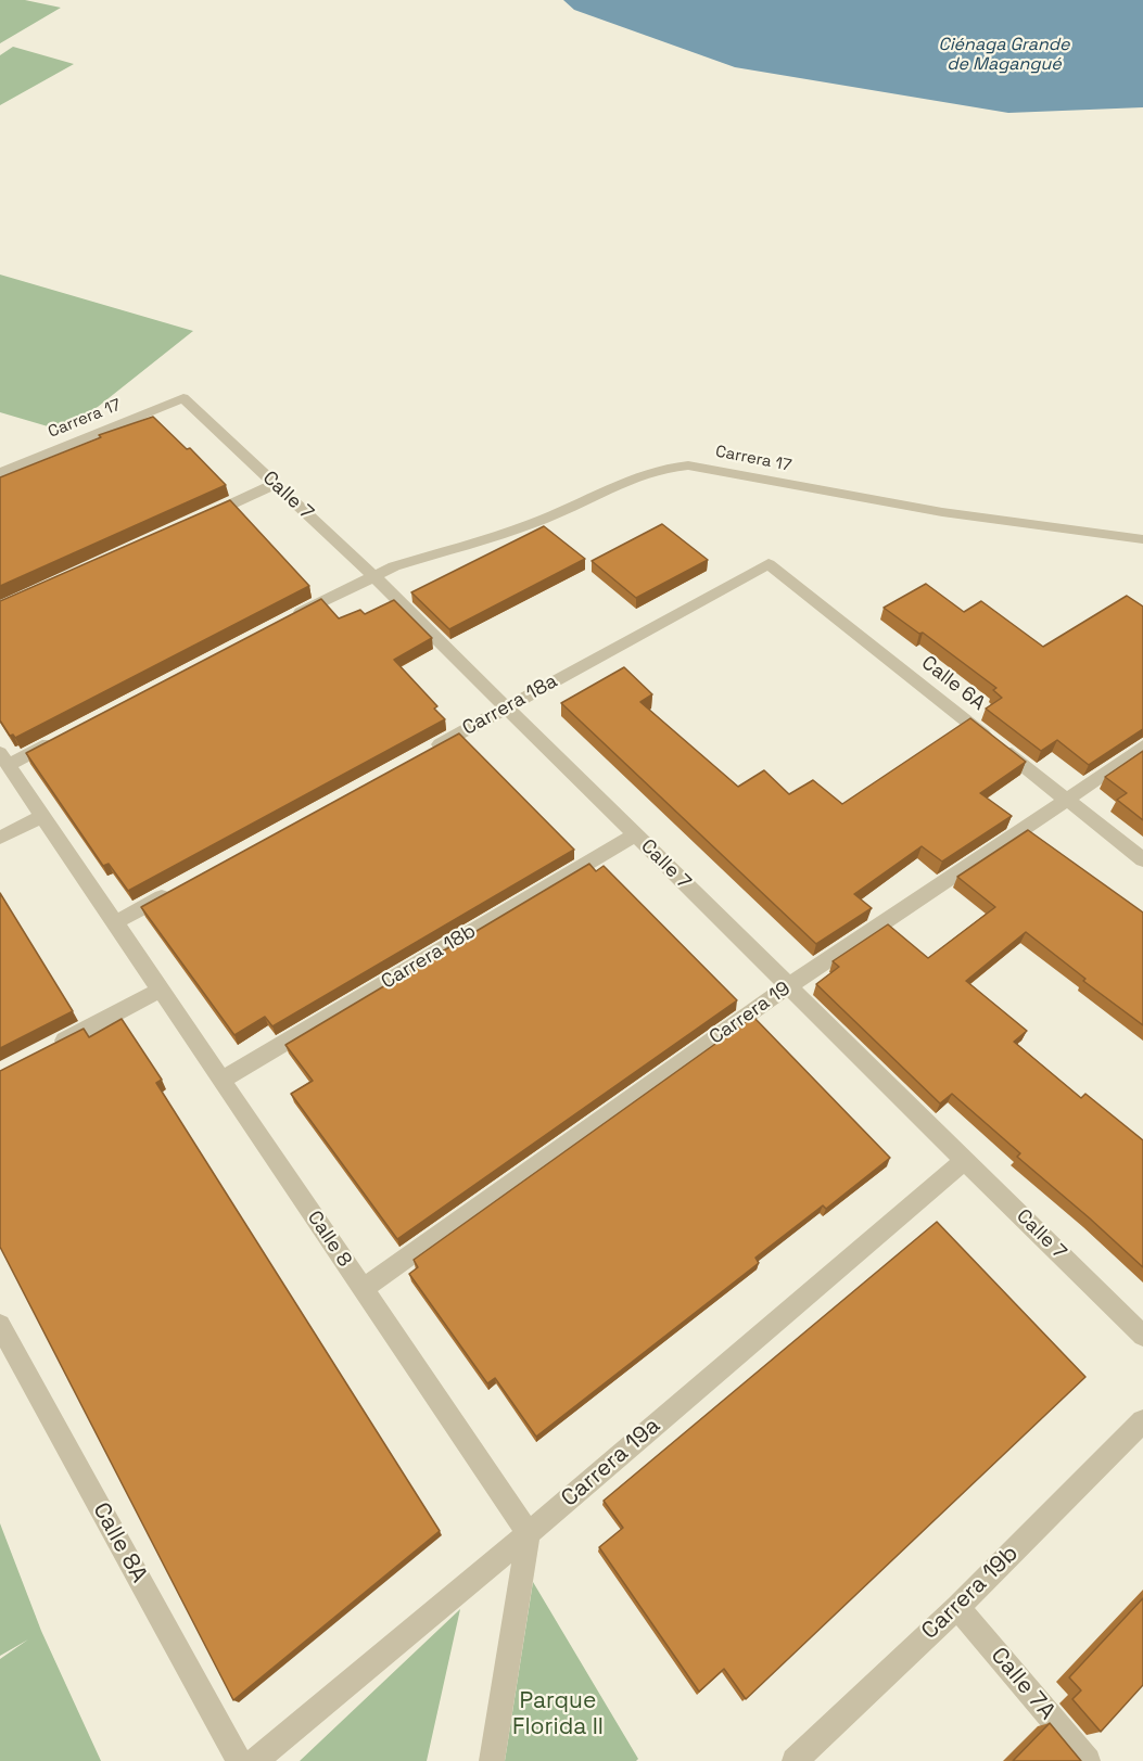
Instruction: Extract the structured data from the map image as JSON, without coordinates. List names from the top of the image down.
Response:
{
  "streets": {
    "street": [
      "Carrera 17",
      "Calle 7",
      "Calle 6A",
      "Carrera 18a",
      "Carrera 18b",
      "Carrera 19",
      "Calle 8",
      "Carrera 19a",
      "Calle 8A",
      "Carrera 19b",
      "Calle 7A"
    ]
  },
  "crossings": [
    ["Carrera 17", "Calle 7"],
    ["Calle 7", "Carrera 18a"],
    ["Calle 7", "Carrera 18b"],
    ["Calle 7", "Carrera 19"],
    ["Calle 7", "Carrera 19a"],
    ["Calle 6A", "Carrera 18a"],
    ["Calle 6A", "Carrera 19"],
    ["Carrera 18b", "Calle 8"],
    ["Carrera 19", "Calle 8"],
    ["Calle 8", "Carrera 19a"],
    ["Carrera 19b", "Calle 7A"]
  ],
  "water": ["Ciénaga Grande de Magangué"],
  "parks": ["Parque Florida II"]
}
